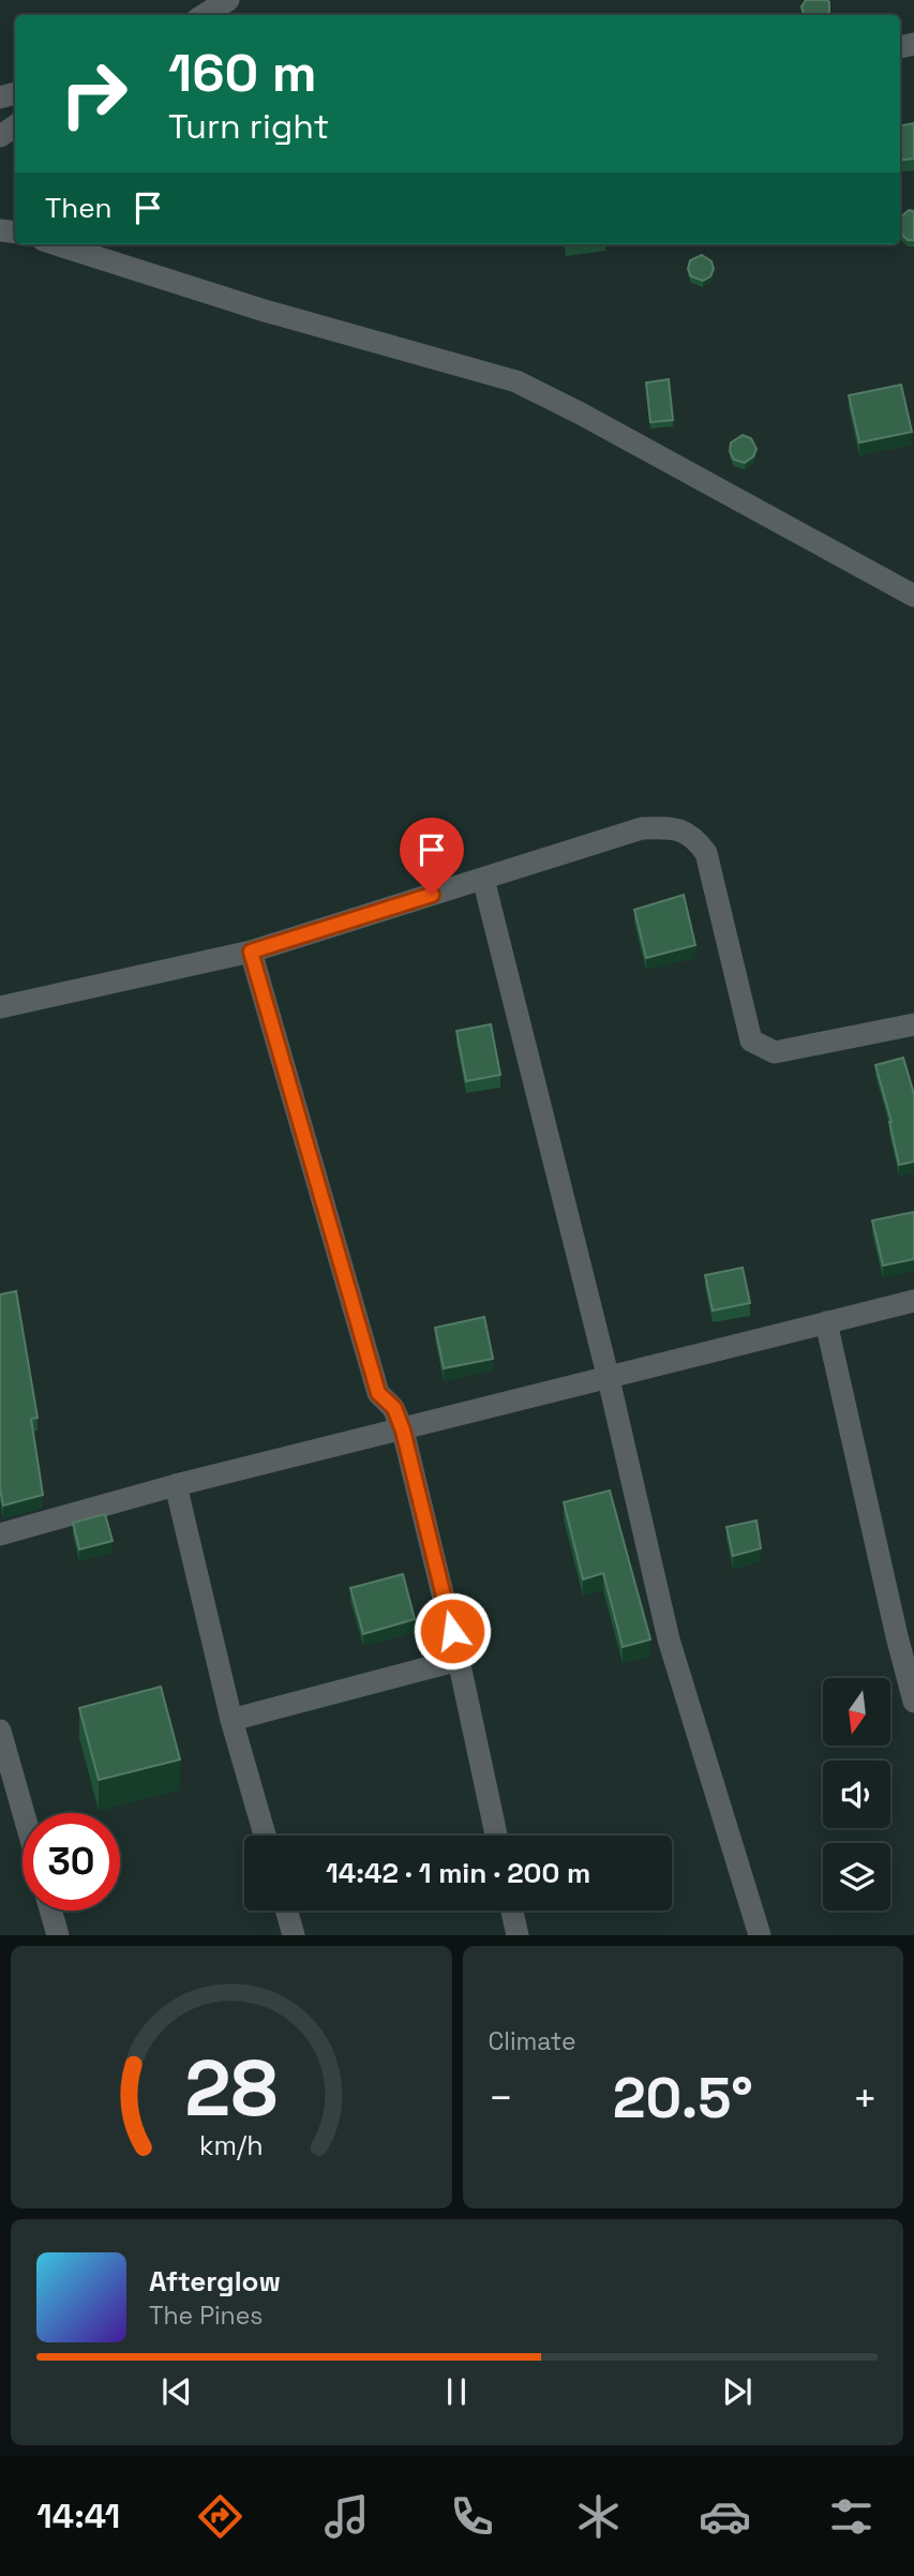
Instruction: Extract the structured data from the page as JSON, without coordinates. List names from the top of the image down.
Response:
{
  "north": "bottom",
  "page": {
    "turn": ["160 m", "Turn right"],
    "then": "Then",
    "limit": "30",
    "trip": "14:42 · 1 min · 200 m",
    "tile": "Climate",
    "heat": ["−", "20.5°", "+"],
    "song": ["Afterglow", "The Pines"],
    "tabs": "14:41",
    "gauge": ["28", "km/h"]
  }
}
